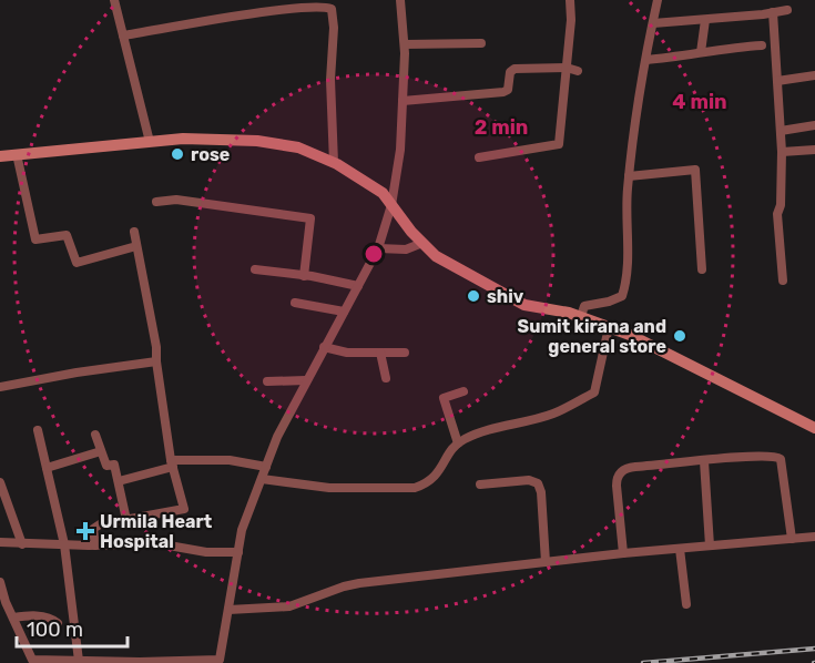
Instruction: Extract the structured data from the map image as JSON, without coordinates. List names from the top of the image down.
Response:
{
  "places": {
    "other": ["rose", "shiv", "Sumit kirana and general store"],
    "health": ["Urmila Heart Hospital"]
  },
  "scale_bar": "100 m",
  "rings": ["4 min", "2 min"]
}
